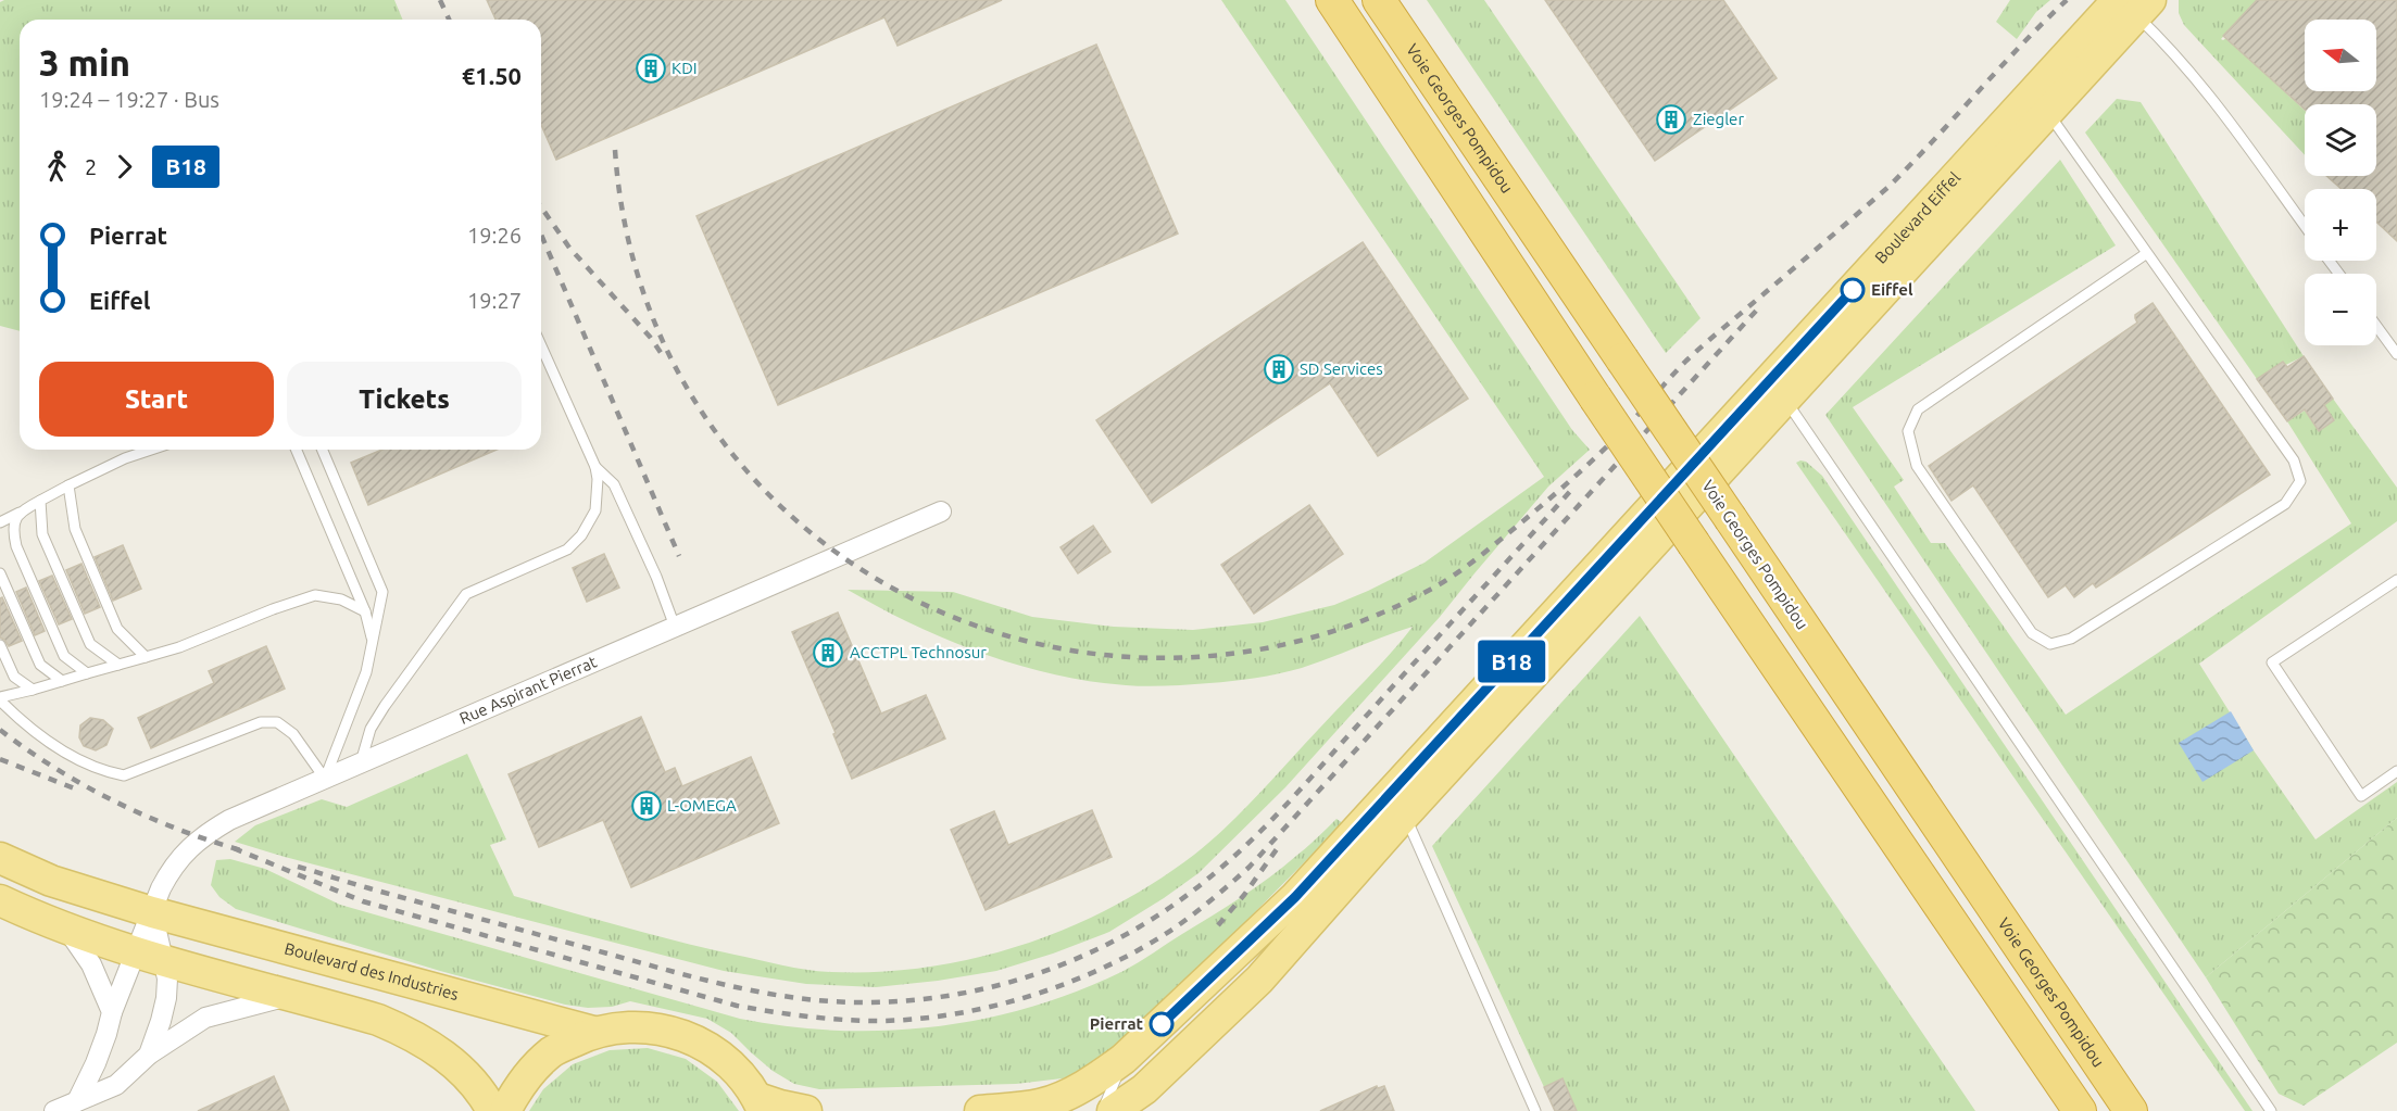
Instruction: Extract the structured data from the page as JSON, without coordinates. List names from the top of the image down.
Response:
{
  "streets": {
    "highway": ["Voie Georges Pompidou"],
    "main road": ["Boulevard Eiffel", "Boulevard des Industries"],
    "street": ["Rue Aspirant Pierrat"]
  },
  "crossings": [
    ["Rue Aspirant Pierrat", "Boulevard des Industries"]
  ],
  "places": {
    "building": [
      "KDI",
      "Ziegler",
      "SD Services",
      "ACCTPL Technosur",
      "L-OMEGA"
    ],
    "other": ["Eiffel", "Pierrat"]
  },
  "lines": ["bus line B18"],
  "north": "left",
  "page": {
    "on_map": "B18",
    "map_buttons": ["+", "−"],
    "heading": ["3 min", "19:24 – 19:27 · Bus", "€1.50"],
    "legs": ["2", "B18"],
    "list": [
      {
        "name": "Pierrat",
        "value": "19:26"
      },
      {
        "name": "Eiffel",
        "value": "19:27"
      }
    ],
    "buttons": ["Start", "Tickets"]
  }
}
